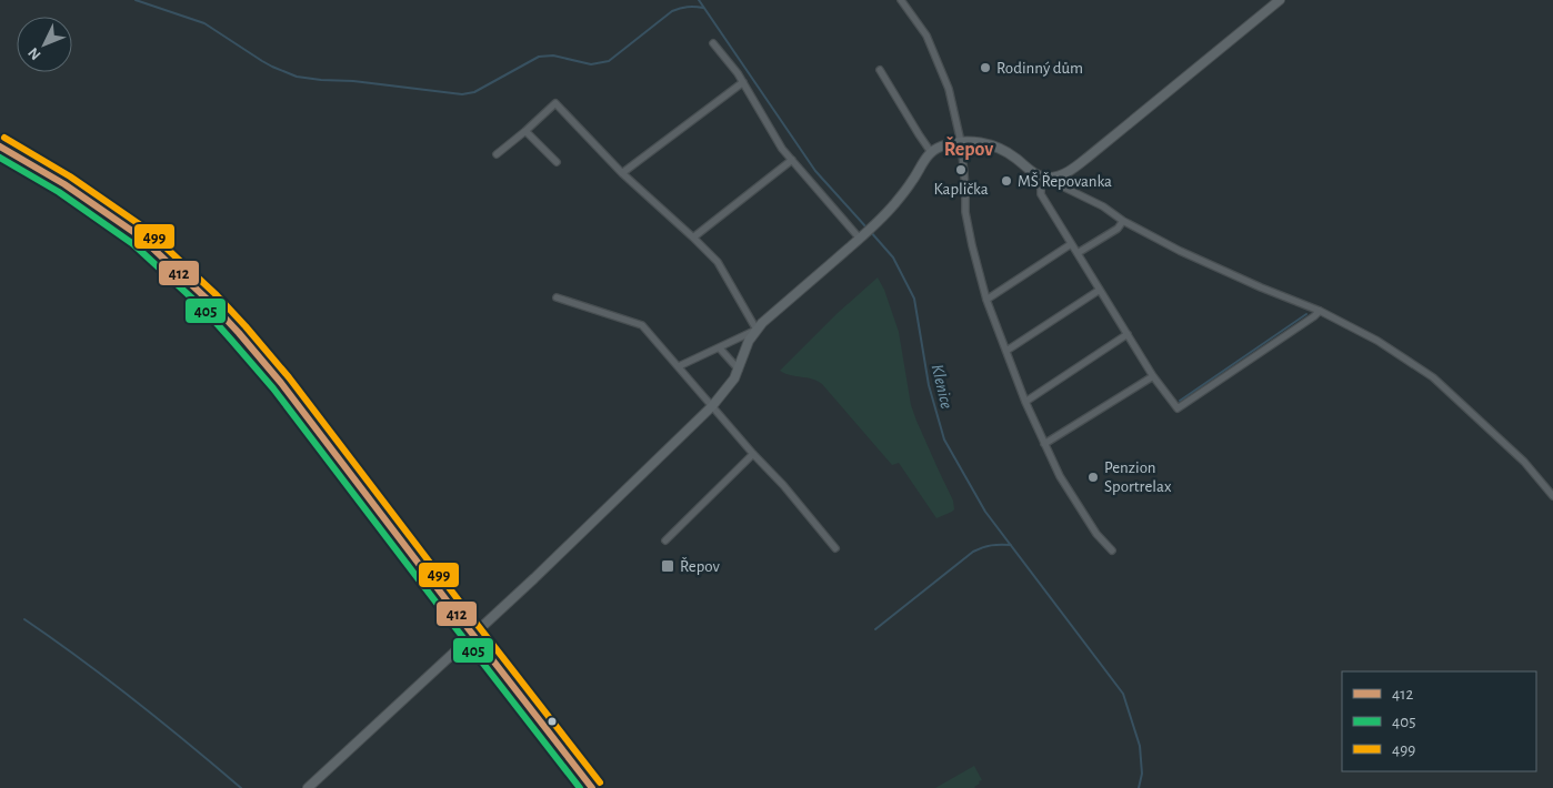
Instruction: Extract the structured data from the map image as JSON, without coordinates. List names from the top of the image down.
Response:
{
  "districts": ["Řepov"],
  "water": ["Klenice"],
  "places": {
    "other": [
      "Rodinný dům",
      "Kaplička",
      "MŠ Řepovanka",
      "Penzion Sportrelax"
    ],
    "transit": ["Řepov"]
  },
  "lines": ["transit line 499", "transit line 412", "transit line 405"],
  "legend": ["412", "405", "499"],
  "north": "bottom left"
}
